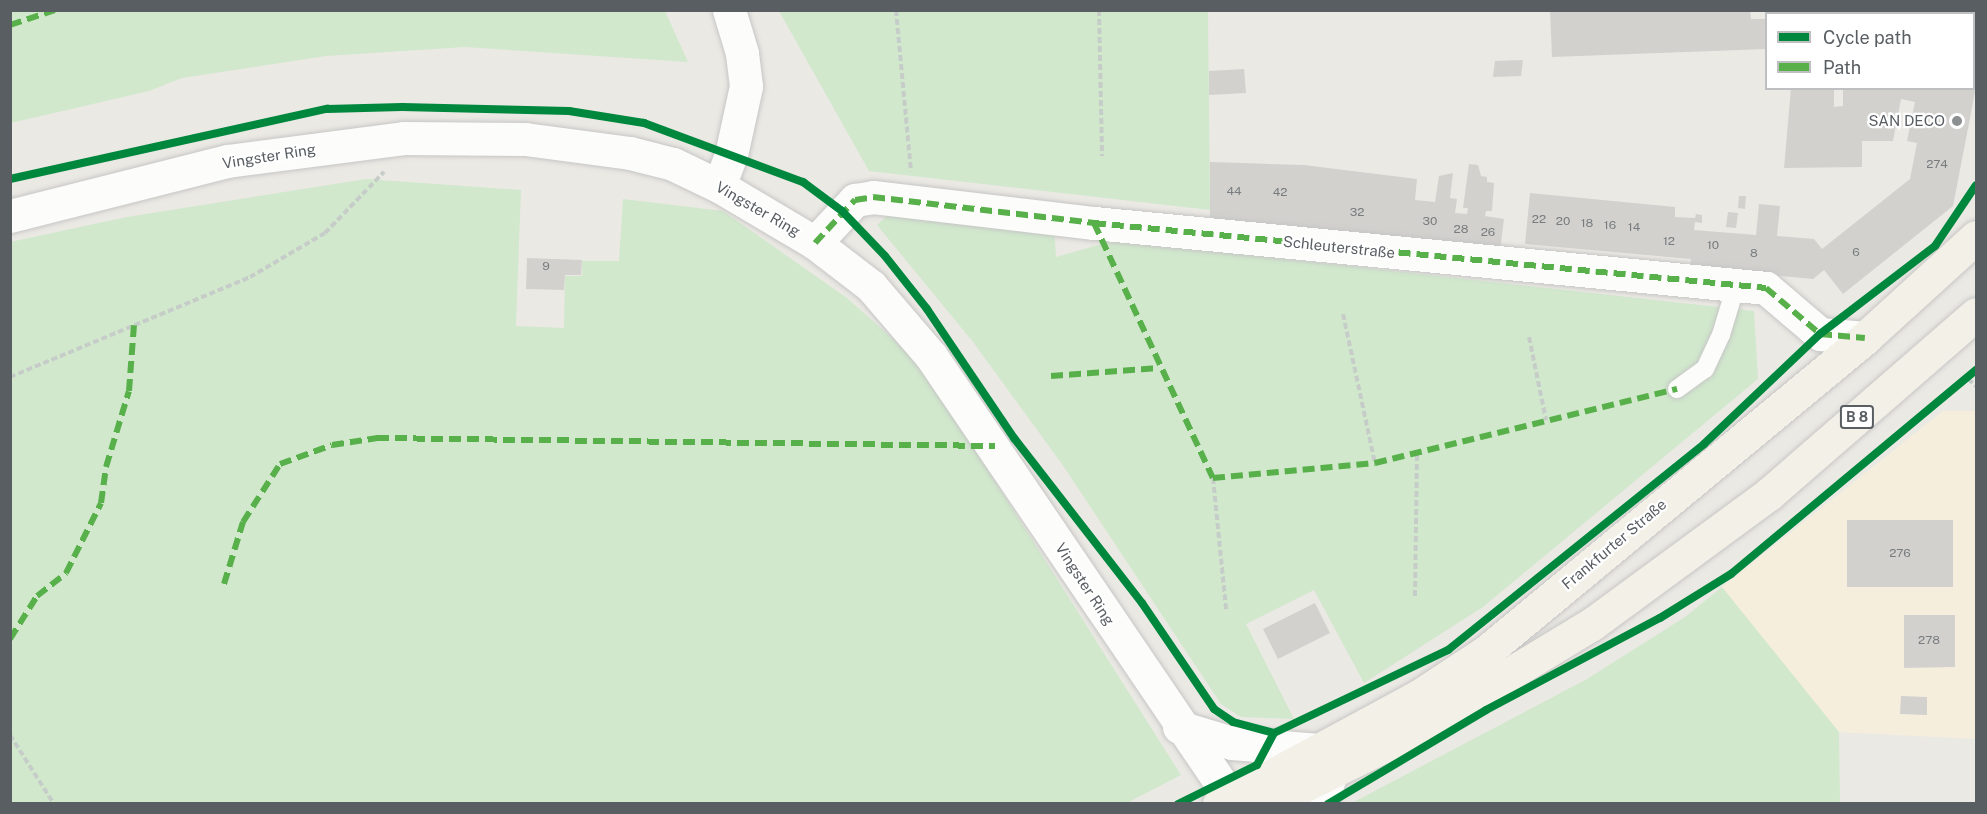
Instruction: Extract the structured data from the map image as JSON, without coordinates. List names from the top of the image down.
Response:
{
  "streets": {
    "main road": [
      "Vingster Ring",
      "Schleuterstraße",
      "B 8",
      "Frankfurter Straße"
    ]
  },
  "crossings": [
    ["Vingster Ring", "Schleuterstraße"],
    ["Vingster Ring", "Frankfurter Straße"],
    ["Schleuterstraße", "Frankfurter Straße"]
  ],
  "places": ["SAN DECO"],
  "house_numbers": [
    "274",
    "44",
    "42",
    "32",
    "22",
    "30",
    "20",
    "18",
    "16",
    "14",
    "28",
    "26",
    "12",
    "10",
    "6",
    "8",
    "9",
    "276",
    "278"
  ],
  "legend": ["Cycle path", "Path"]
}
